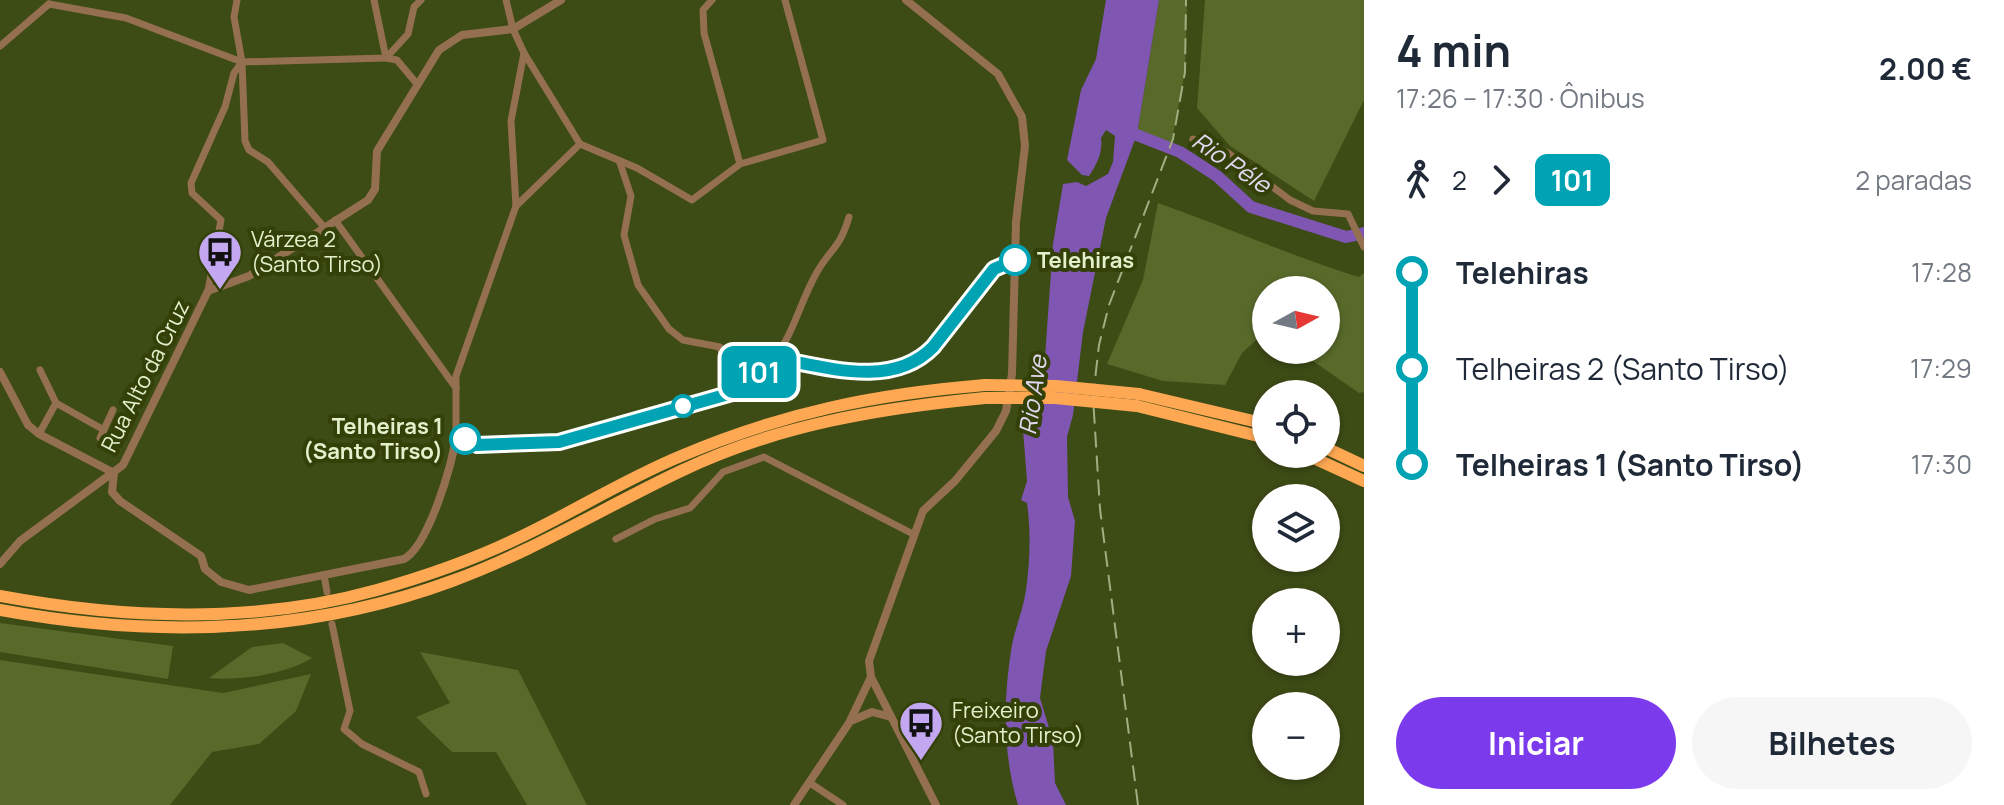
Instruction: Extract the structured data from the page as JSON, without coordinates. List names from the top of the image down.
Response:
{
  "streets": {
    "street": ["Rua Alto da Cruz"]
  },
  "water": ["Rio Péle", "Rio Ave"],
  "places": {
    "other": ["Telehiras", "Telheiras 1 (Santo Tirso)"],
    "bus stop": ["Várzea 2 (Santo Tirso)", "Freixeiro (Santo Tirso)"]
  },
  "lines": ["bus line 101"],
  "north": "right",
  "page": {
    "on_map": "101",
    "heading": ["4 min", "17:26 – 17:30 · Ônibus", "2.00 €"],
    "legs": ["2", "101", "2 paradas"],
    "list": [
      {
        "name": "Telehiras",
        "value": "17:28"
      },
      {
        "name": "Telheiras 2 (Santo Tirso)",
        "value": "17:29"
      },
      {
        "name": "Telheiras 1 (Santo Tirso)",
        "value": "17:30"
      }
    ],
    "map_buttons": ["+", "−"],
    "buttons": ["Iniciar", "Bilhetes"]
  }
}
